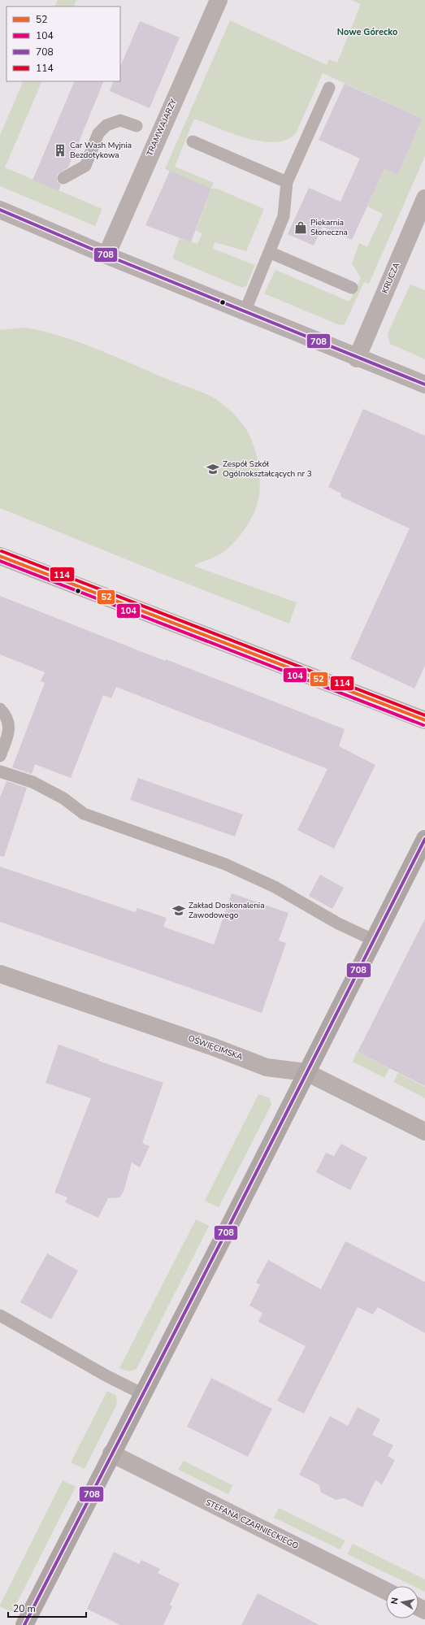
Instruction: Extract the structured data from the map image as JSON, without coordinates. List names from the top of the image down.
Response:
{
  "streets": {
    "street": [
      "TRAMWAJARZY",
      "KRUCZA",
      "OŚWIĘCIMSKA",
      "STEFANA CZARNIECKIEGO"
    ]
  },
  "districts": ["Nowe Górecko"],
  "places": {
    "building": ["Car Wash Myjnia Bezdotykowa"],
    "shop": ["Piekarnia Słoneczna"],
    "school or university": ["Zespół Szkół Ogólnokształcących nr 3", "Zakład Doskonalenia Zawodowego"]
  },
  "lines": [
    "transit line 708",
    "transit line 114",
    "transit line 52",
    "transit line 104"
  ],
  "legend": [
    "52",
    "104",
    "708",
    "114"
  ],
  "scale_bar": "20 m",
  "north": "left"
}
